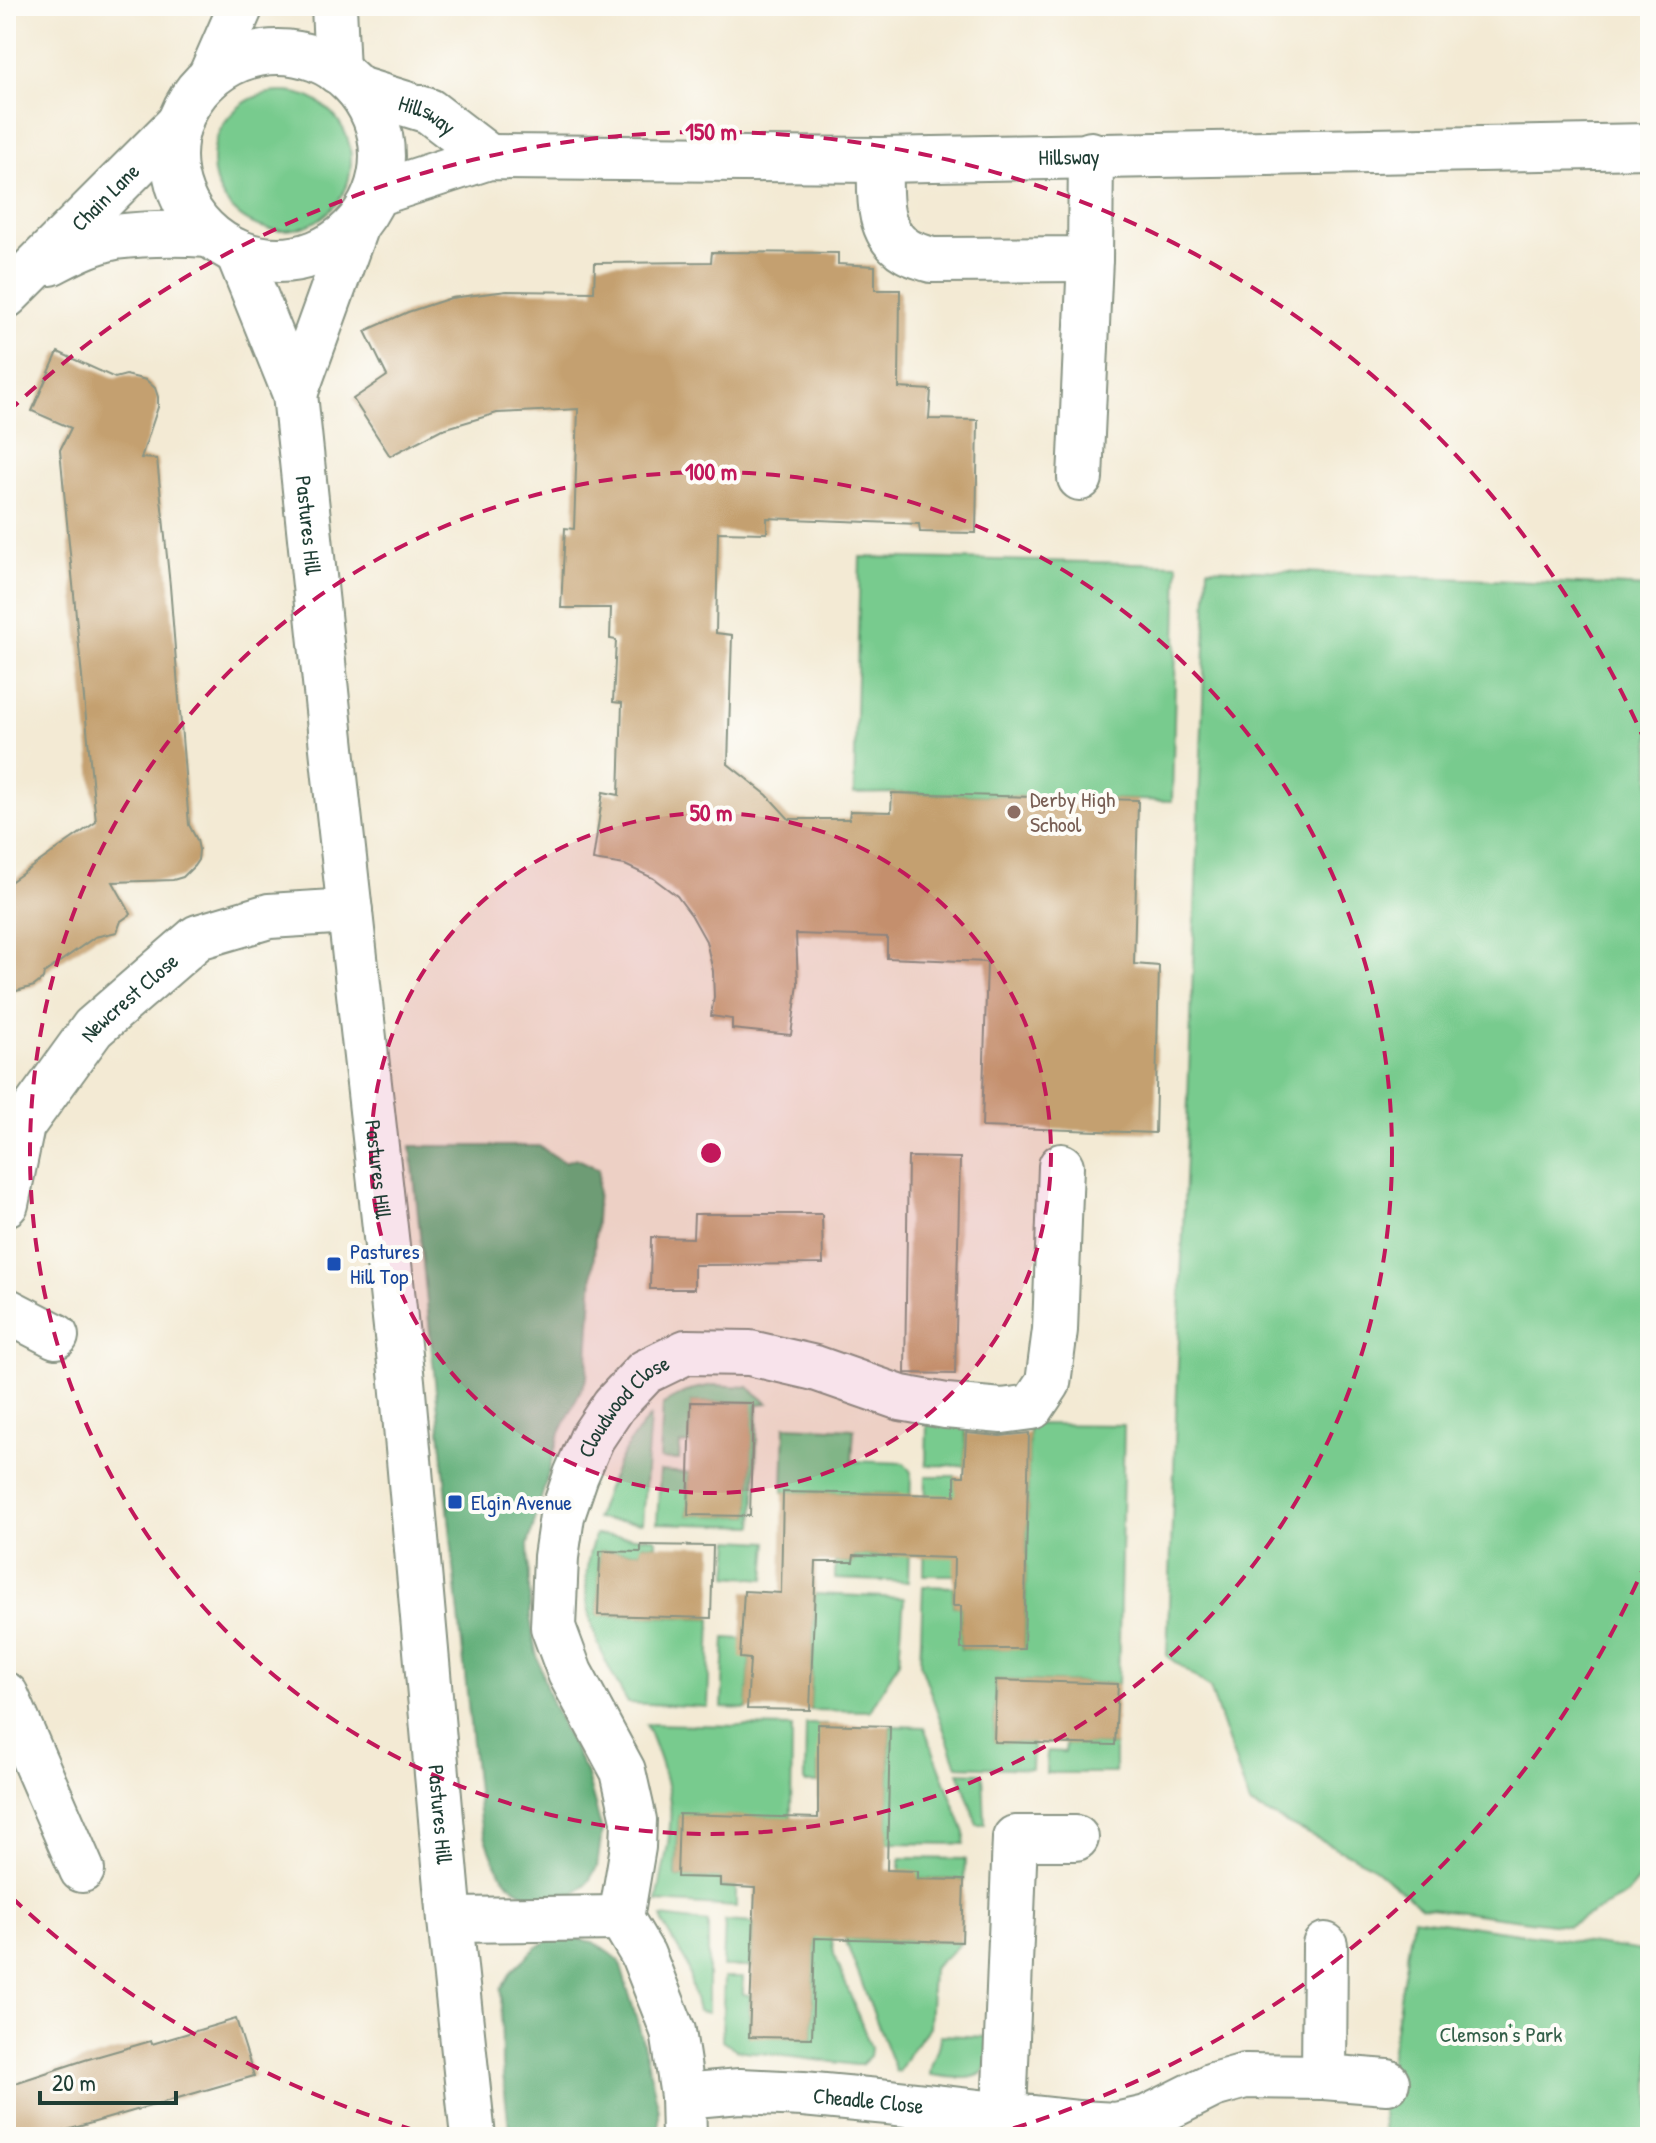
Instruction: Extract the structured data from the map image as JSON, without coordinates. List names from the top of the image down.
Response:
{
  "streets": {
    "street": [
      "Hillsway",
      "Chain Lane",
      "Pastures Hill",
      "Newcrest Close",
      "Cloudwood Close",
      "Cheadle Close"
    ]
  },
  "crossings": [
    ["Hillsway", "Chain Lane"],
    ["Hillsway", "Pastures Hill"],
    ["Chain Lane", "Pastures Hill"],
    ["Pastures Hill", "Newcrest Close"]
  ],
  "parks": ["Clemson's Park"],
  "places": {
    "other": ["Derby High School"],
    "transit": ["Pastures Hill Top", "Elgin Avenue"]
  },
  "scale_bar": "20 m",
  "rings": ["150 m", "100 m", "50 m"]
}
